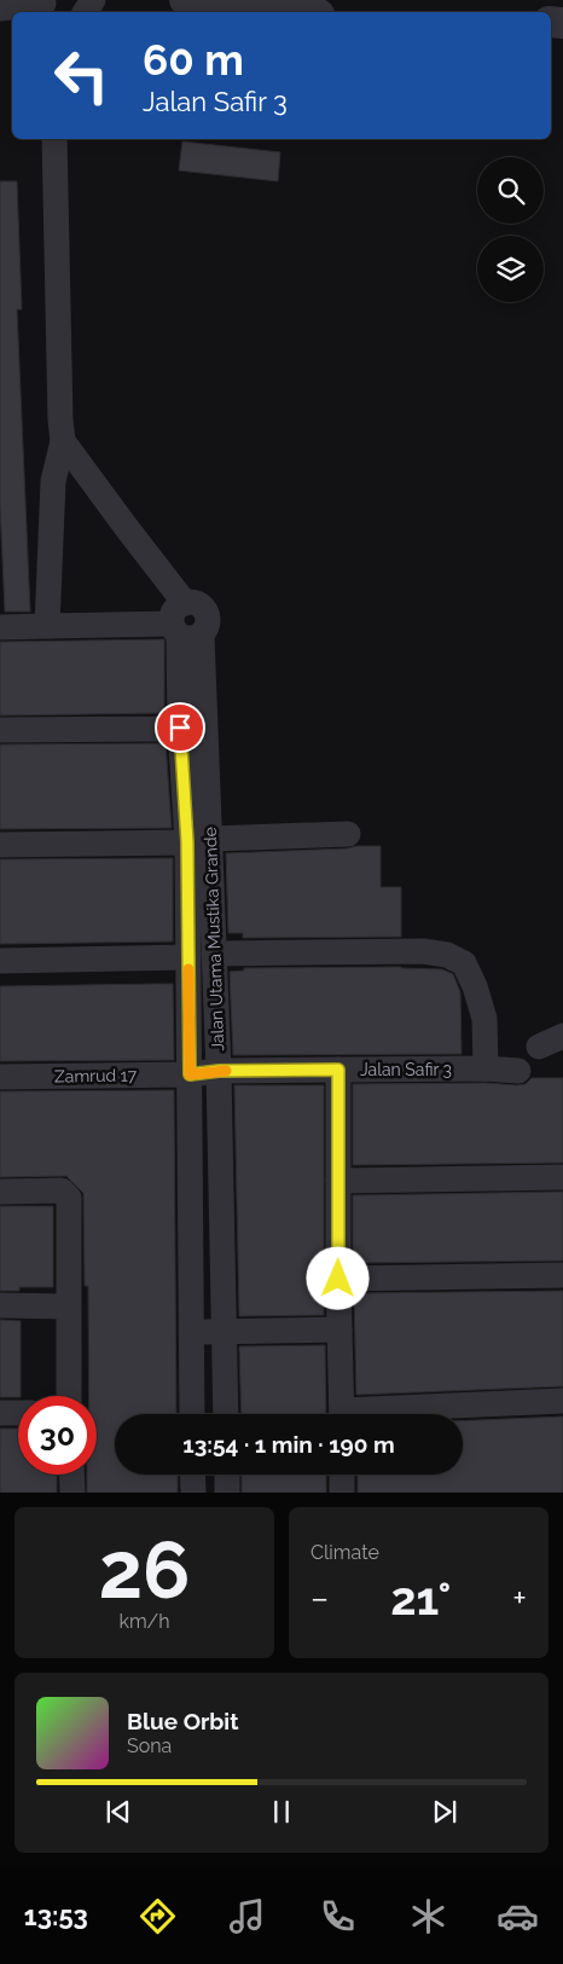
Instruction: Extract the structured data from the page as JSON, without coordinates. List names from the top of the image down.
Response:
{
  "streets": {
    "street": ["Jalan Utama Mustika Grande", "Jalan Safir 3", "Zamrud 17"]
  },
  "crossings": [
    ["Jalan Utama Mustika Grande", "Jalan Safir 3"],
    ["Jalan Utama Mustika Grande", "Zamrud 17"],
    ["Jalan Safir 3", "Zamrud 17"]
  ],
  "page": {
    "turn": ["60 m", "Jalan Safir 3"],
    "limit": "30",
    "trip": "13:54 · 1 min · 190 m",
    "tile": [
      ["26", "km/h"],
      "Climate"
    ],
    "heat": ["−", "21°", "+"],
    "song": ["Blue Orbit", "Sona"],
    "tabs": "13:53"
  }
}
